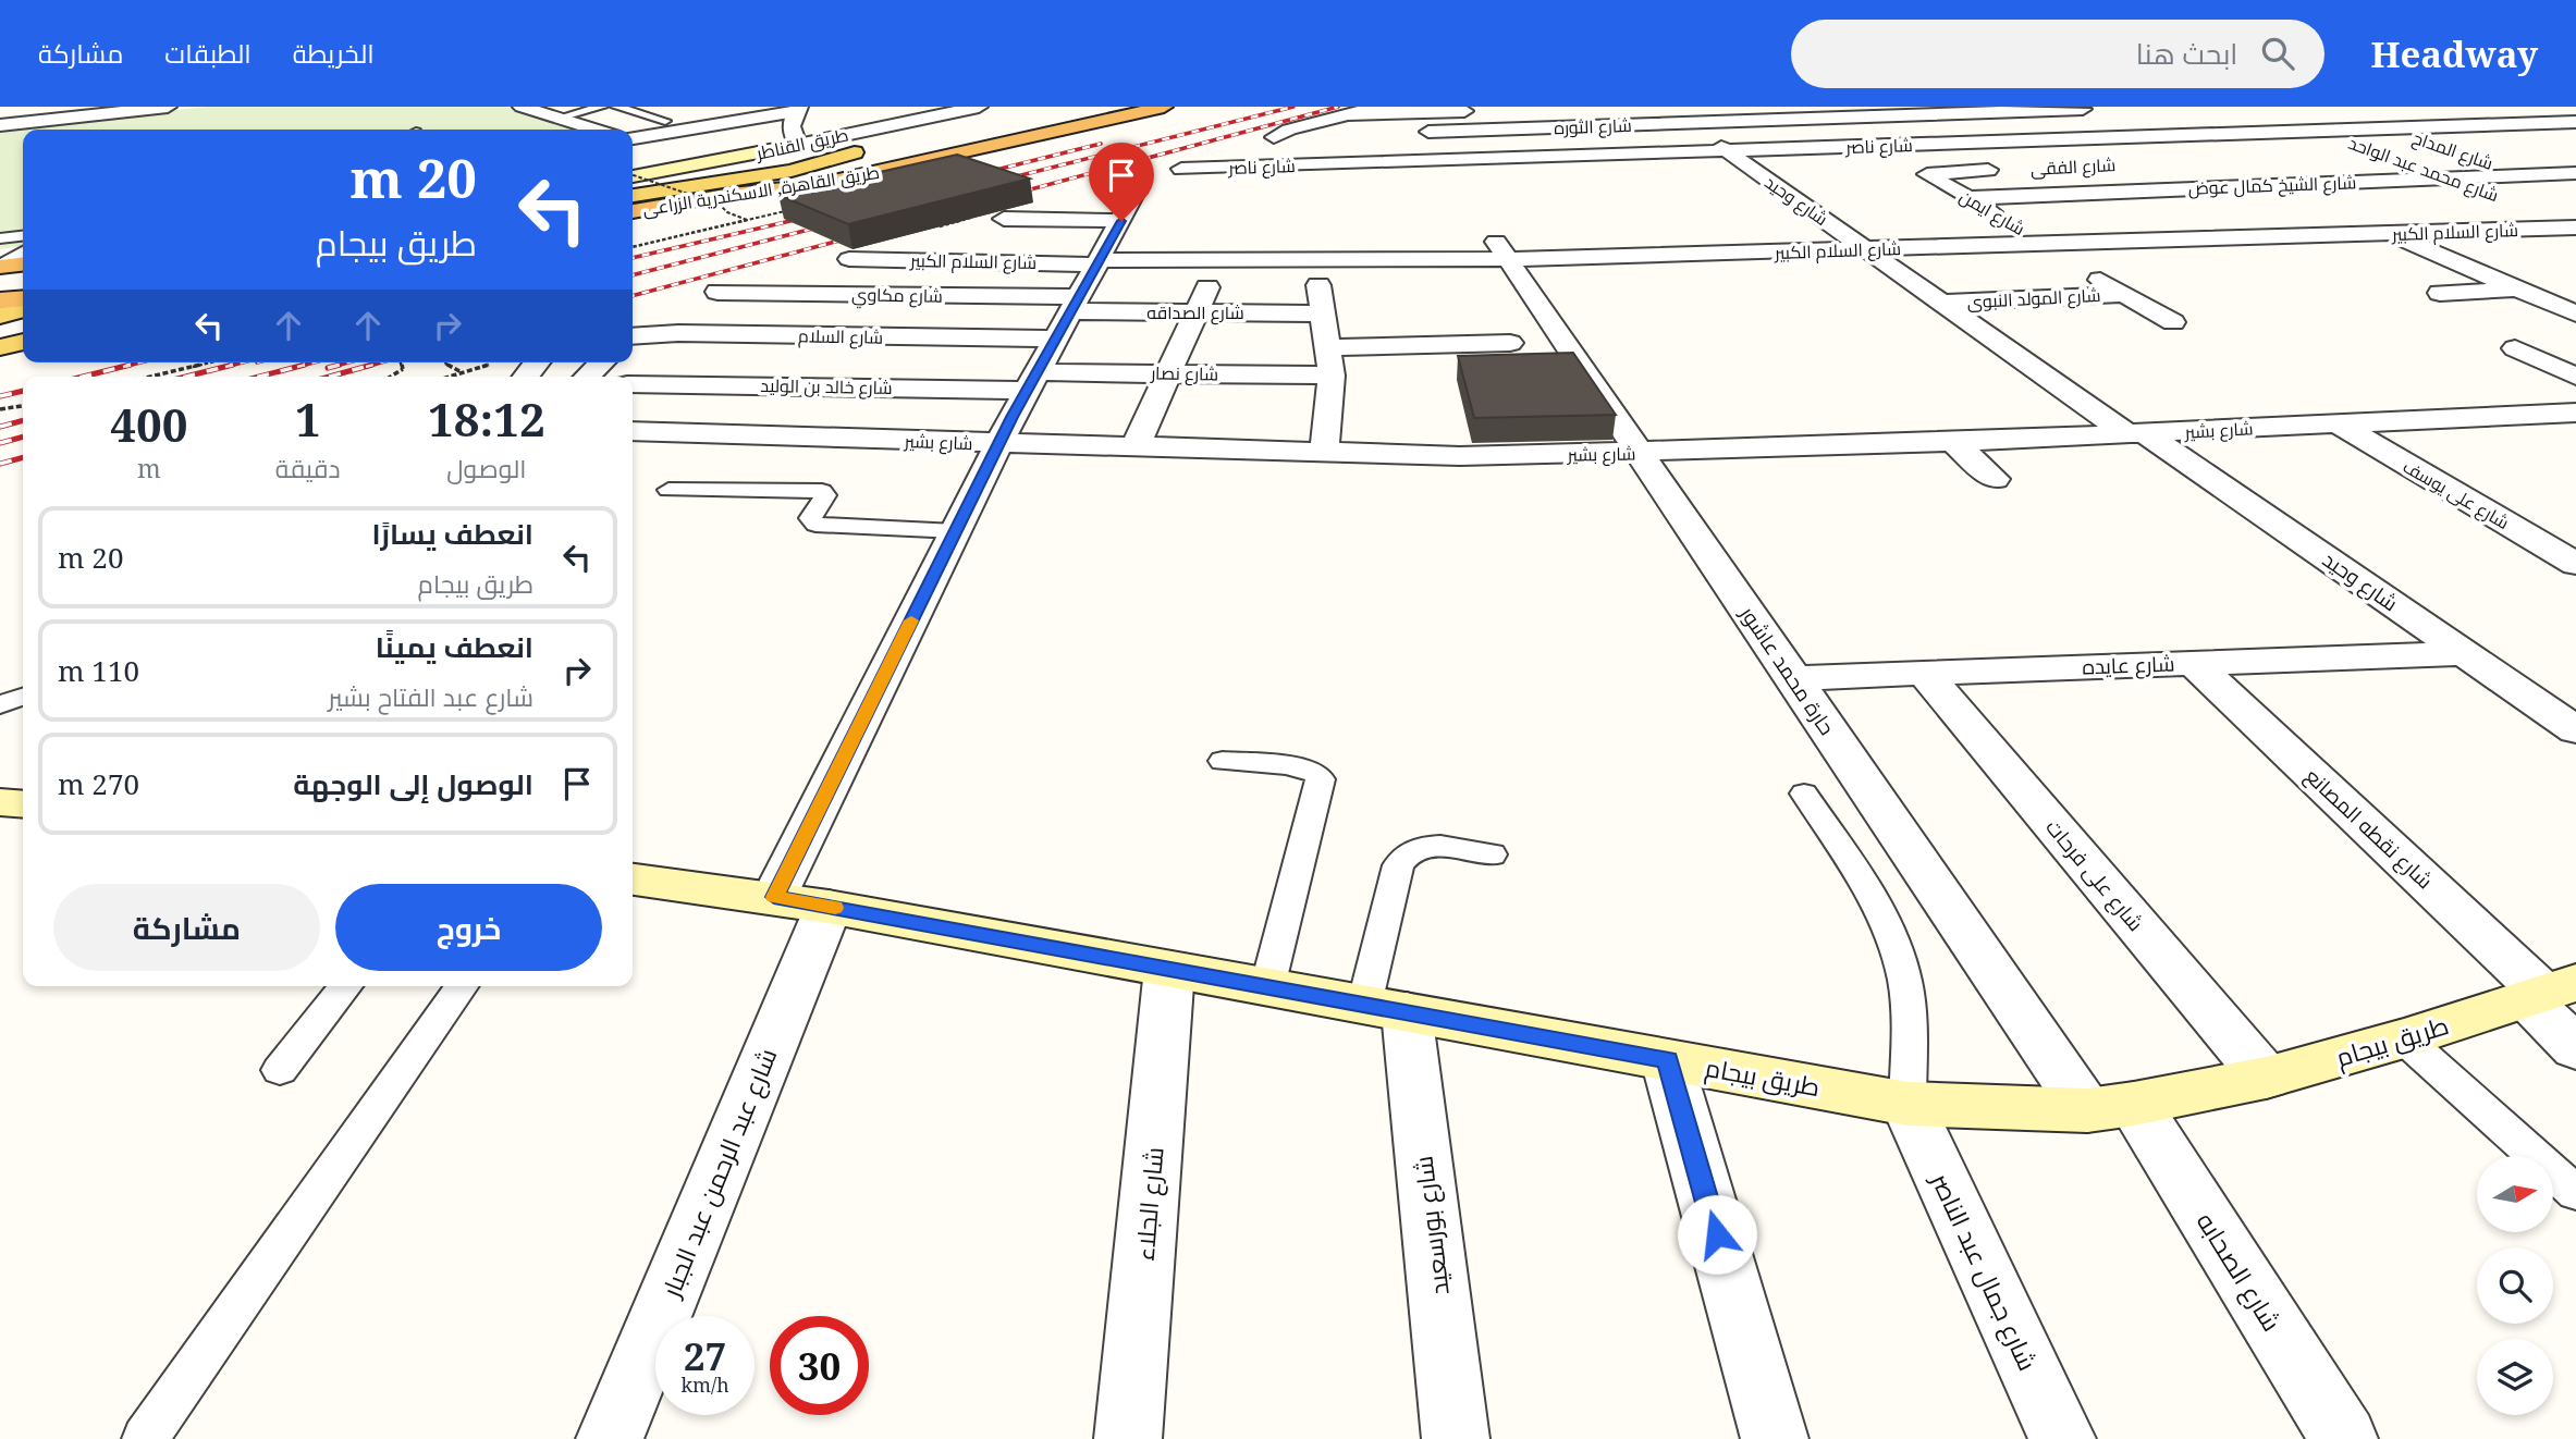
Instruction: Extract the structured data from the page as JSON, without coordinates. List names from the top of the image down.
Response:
{
  "streets": {
    "highway": ["طريق القاهرة, الاسكندرية الزراعى"],
    "main road": ["طريق القناطر", "طريق بيجام"],
    "street": [
      "شارع الثوره",
      "شارع ناصر",
      "شارع المداح",
      "شارع الفقى",
      "شارع محمد عبد الواحد",
      "شارع الشيخ كمال عوض",
      "شارع وحيد",
      "شارع ايمن",
      "شارع السلام الكبير",
      "شارع مكاوي",
      "شارع المولد النبوى",
      "شارع الصداقه",
      "شارع السلام",
      "شارع نصار",
      "شارع خالد بن الوليد",
      "شارع بشير",
      "شارع على يوسف",
      "شارع عايده",
      "حارة محمد عاشور",
      "شارع نقطه المصانع",
      "شارع على فرحات",
      "شارع عبد الرحمن عبد الجبار",
      "شارع الجلاء",
      "شارع بورسعيد",
      "شارع جمال عبد الناصر",
      "شارع الصحابه"
    ]
  },
  "crossings": [
    ["شارع الثوره", "شارع ناصر"],
    ["شارع ناصر", "شارع المداح"],
    ["شارع ناصر", "شارع محمد عبد الواحد"],
    ["شارع ناصر", "شارع وحيد"],
    ["شارع المداح", "شارع الشيخ كمال عوض"],
    ["شارع الفقى", "شارع ايمن"],
    ["شارع محمد عبد الواحد", "شارع الشيخ كمال عوض"],
    ["شارع محمد عبد الواحد", "شارع السلام الكبير"],
    ["شارع الشيخ كمال عوض", "شارع ايمن"],
    ["شارع وحيد", "شارع السلام الكبير"],
    ["شارع وحيد", "شارع المولد النبوى"],
    ["شارع وحيد", "شارع بشير"],
    ["شارع وحيد", "شارع عايده"],
    ["شارع ايمن", "شارع السلام الكبير"],
    ["شارع ايمن", "شارع المولد النبوى"],
    ["شارع السلام الكبير", "حارة محمد عاشور"],
    ["شارع مكاوي", "شارع الصداقه"],
    ["شارع مكاوي", "شارع السلام"],
    ["شارع الصداقه", "شارع السلام"],
    ["شارع السلام", "شارع خالد بن الوليد"],
    ["شارع نصار", "شارع خالد بن الوليد"],
    ["شارع بشير", "شارع على يوسف"],
    ["شارع بشير", "حارة محمد عاشور"],
    ["شارع عايده", "حارة محمد عاشور"],
    ["شارع عايده", "شارع نقطه المصانع"],
    ["شارع عايده", "شارع على فرحات"],
    ["حارة محمد عاشور", "طريق بيجام"],
    ["حارة محمد عاشور", "شارع الصحابه"],
    ["شارع نقطه المصانع", "طريق بيجام"],
    ["شارع على فرحات", "طريق بيجام"],
    ["طريق بيجام", "شارع عبد الرحمن عبد الجبار"],
    ["طريق بيجام", "شارع الجلاء"],
    ["طريق بيجام", "شارع بورسعيد"],
    ["طريق بيجام", "شارع جمال عبد الناصر"],
    ["طريق بيجام", "شارع الصحابه"]
  ],
  "north": "right",
  "page": {
    "header": "Headway",
    "search": "ابحث هنا",
    "nav": ["الخريطة", "الطبقات", "مشاركة"],
    "turn": ["20 m", "طريق بيجام"],
    "eta": [
      "18:12",
      "الوصول",
      "1",
      "دقيقة",
      "400",
      "m"
    ],
    "list": [
      {
        "name": "انعطف يسارًا",
        "note": "طريق بيجام",
        "value": "20 m"
      },
      {
        "name": "انعطف يمينًا",
        "note": "شارع عبد الفتاح بشير",
        "value": "110 m"
      },
      {
        "name": "الوصول إلى الوجهة",
        "value": "270 m"
      }
    ],
    "buttons": ["خروج", "مشاركة"],
    "speed": "27 km/h",
    "limit": "30"
  }
}
